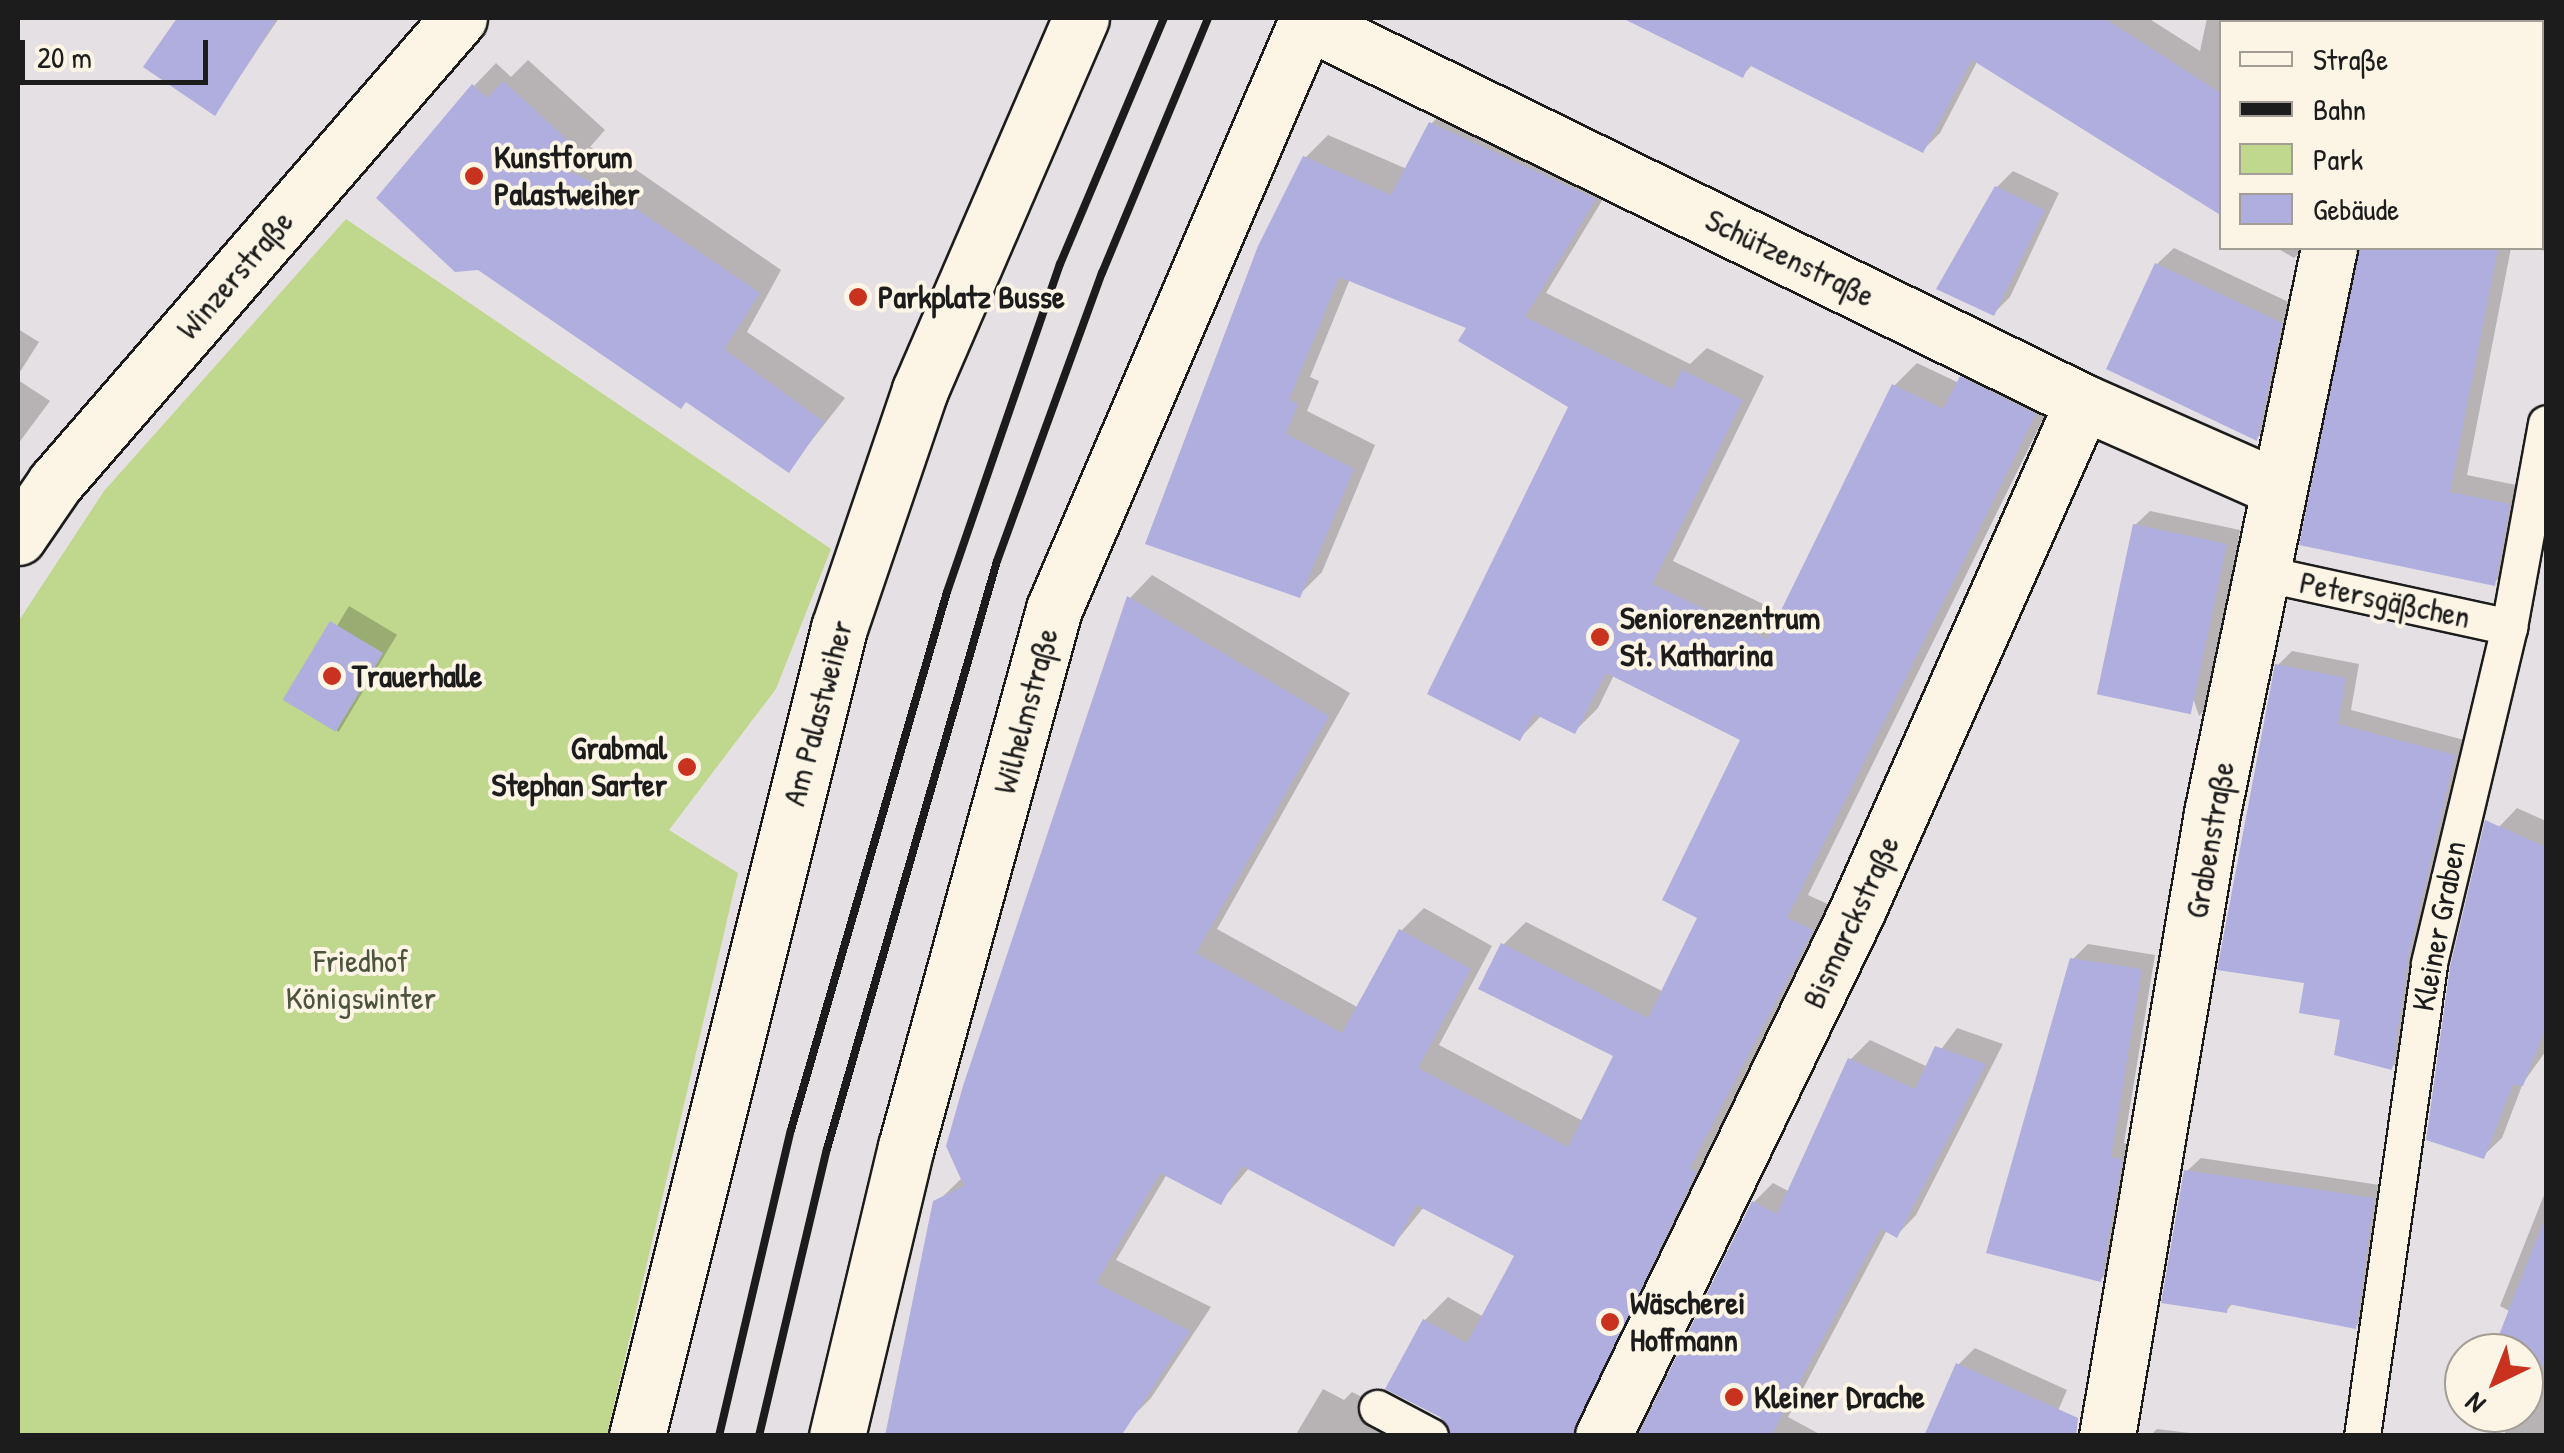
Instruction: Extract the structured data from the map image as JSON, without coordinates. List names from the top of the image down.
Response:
{
  "streets": {
    "street": [
      "Schützenstraße",
      "Winzerstraße",
      "Wilhelmstraße",
      "Am Palastweiher",
      "Grabenstraße",
      "Bismarckstraße"
    ],
    "lane": ["Petersgäßchen", "Kleiner Graben"]
  },
  "crossings": [
    ["Schützenstraße", "Wilhelmstraße"],
    ["Schützenstraße", "Grabenstraße"],
    ["Schützenstraße", "Bismarckstraße"],
    ["Petersgäßchen", "Grabenstraße"],
    ["Petersgäßchen", "Kleiner Graben"]
  ],
  "parks": ["Friedhof Königswinter"],
  "places": [
    "Kunstforum Palastweiher",
    "Parkplatz Busse",
    "Seniorenzentrum St. Katharina",
    "Trauerhalle",
    "Grabmal Stephan Sarter",
    "Wäscherei Hoffmann",
    "Kleiner Drache"
  ],
  "legend": [
    "Straße",
    "Bahn",
    "Park",
    "Gebäude"
  ],
  "scale_bar": "20 m",
  "north": "bottom left"
}
